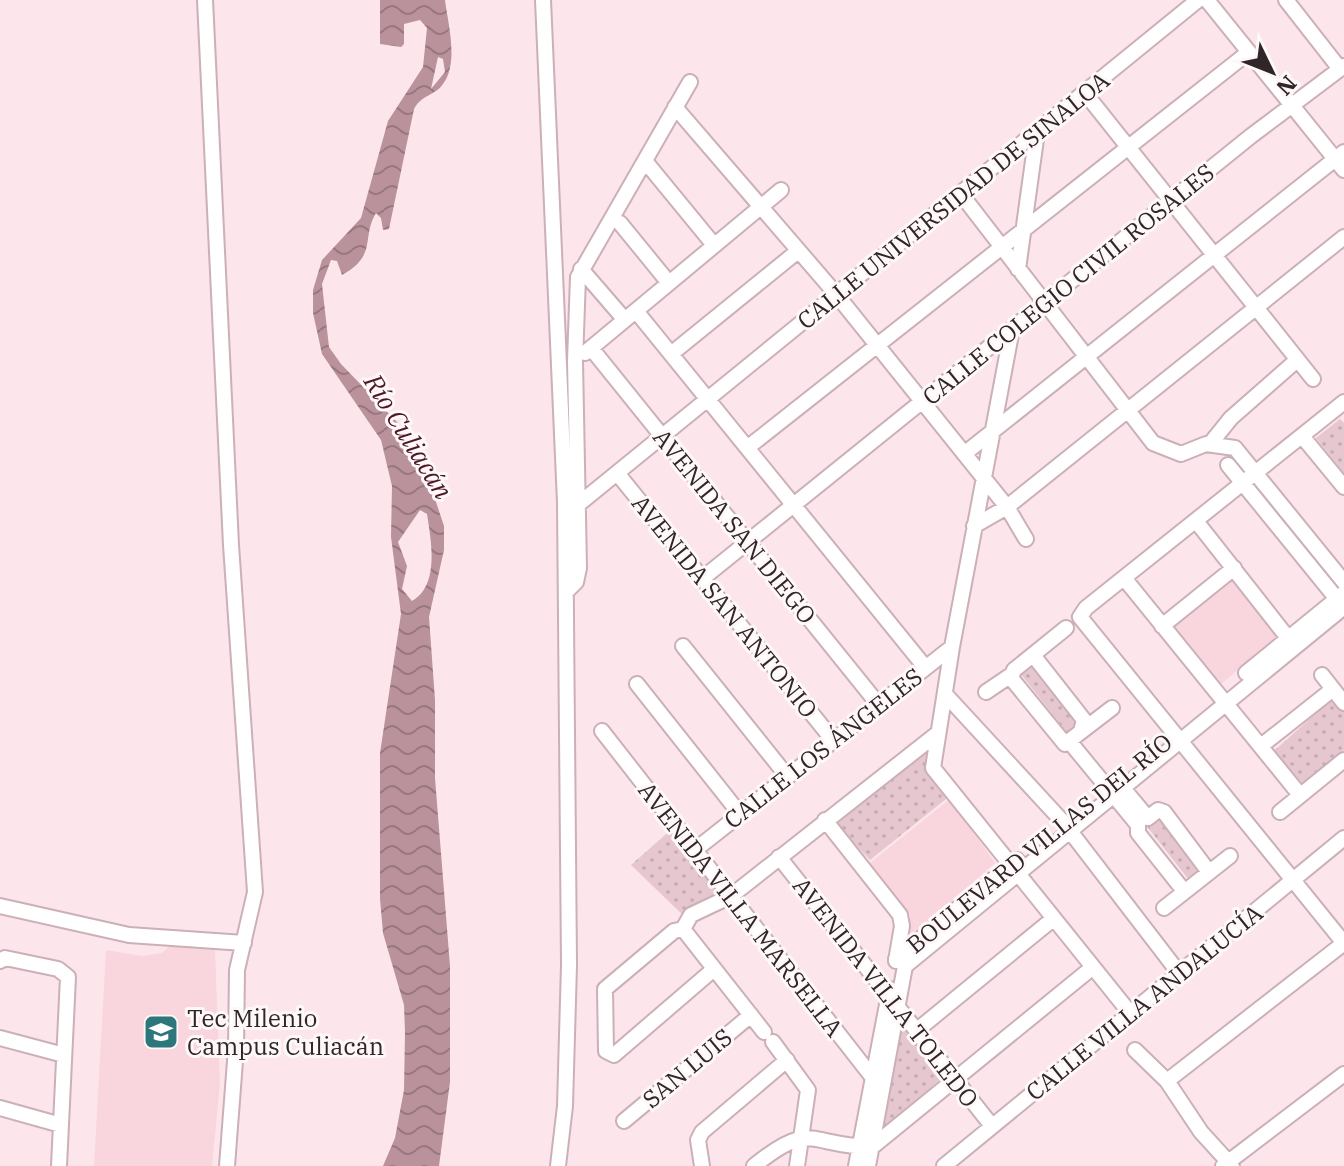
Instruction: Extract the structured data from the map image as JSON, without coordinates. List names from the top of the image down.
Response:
{
  "streets": {
    "street": [
      "CALLE UNIVERSIDAD DE SINALOA",
      "CALLE COLEGIO CIVIL ROSALES",
      "AVENIDA SAN DIEGO",
      "AVENIDA SAN ANTONIO",
      "CALLE LOS ÁNGELES",
      "BOULEVARD VILLAS DEL RÍO",
      "AVENIDA VILLA MARSELLA",
      "AVENIDA VILLA TOLEDO",
      "CALLE VILLA ANDALUCÍA",
      "SAN LUIS"
    ]
  },
  "crossings": [
    ["CALLE UNIVERSIDAD DE SINALOA", "AVENIDA SAN DIEGO"],
    ["CALLE UNIVERSIDAD DE SINALOA", "AVENIDA SAN ANTONIO"],
    ["CALLE COLEGIO CIVIL ROSALES", "AVENIDA SAN DIEGO"],
    ["CALLE COLEGIO CIVIL ROSALES", "AVENIDA SAN ANTONIO"],
    ["AVENIDA SAN DIEGO", "CALLE LOS ÁNGELES"],
    ["AVENIDA SAN ANTONIO", "CALLE LOS ÁNGELES"],
    ["CALLE LOS ÁNGELES", "AVENIDA VILLA MARSELLA"],
    ["BOULEVARD VILLAS DEL RÍO", "AVENIDA VILLA MARSELLA"],
    ["BOULEVARD VILLAS DEL RÍO", "AVENIDA VILLA TOLEDO"],
    ["AVENIDA VILLA TOLEDO", "CALLE VILLA ANDALUCÍA"]
  ],
  "water": ["Río Culiacán"],
  "places": {
    "school or university": ["Tec Milenio Campus Culiacán"]
  },
  "north": "bottom right"
}
